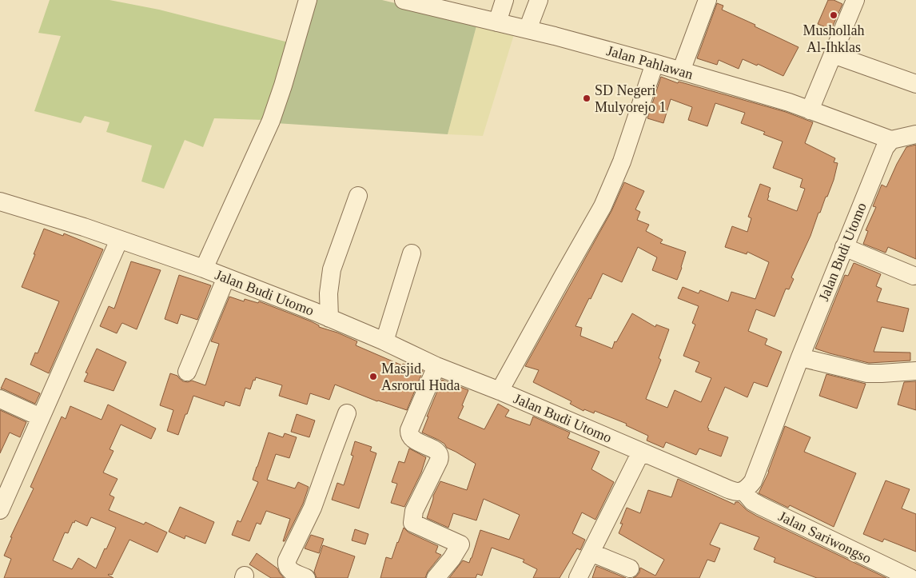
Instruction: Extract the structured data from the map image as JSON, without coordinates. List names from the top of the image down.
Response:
{
  "streets": {
    "street": ["Jalan Pahlawan", "Jalan Budi Utomo", "Jalan Sariwongso"]
  },
  "crossings": [
    ["Jalan Pahlawan", "Jalan Budi Utomo"],
    ["Jalan Budi Utomo", "Jalan Sariwongso"]
  ],
  "places": ["Mushollah Al-Ihklas", "SD Negeri Mulyorejo 1", "Masjid Asrorul Huda"]
}
